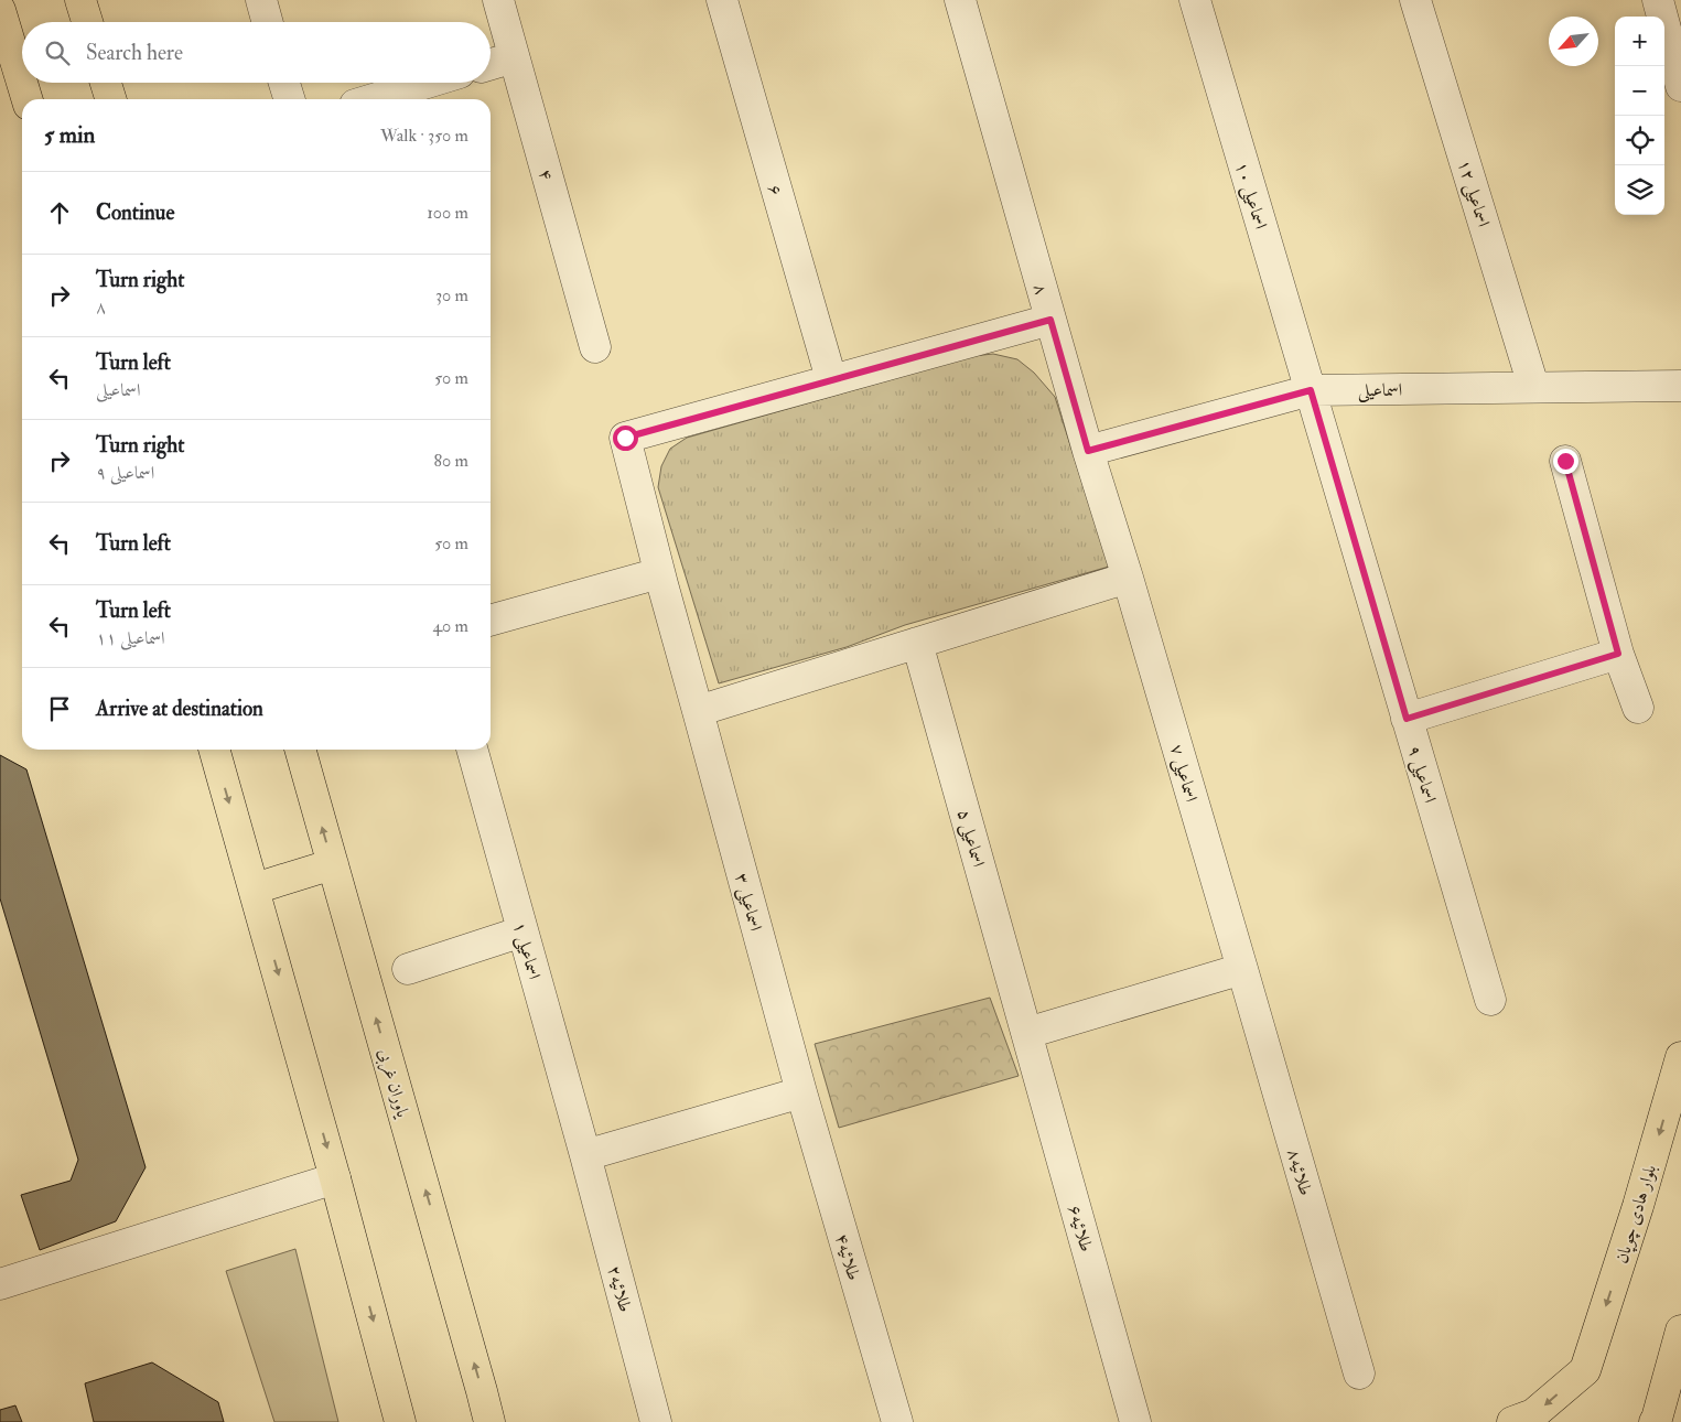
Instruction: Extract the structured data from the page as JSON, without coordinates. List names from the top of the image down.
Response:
{
  "streets": {
    "main road": ["یاوران غربی", "بلوار هادی چوپان"],
    "street": [
      "۴",
      "۶",
      "اسماعیلی ۱۲",
      "اسماعیلی ۱۰",
      "۸",
      "اسماعیلی",
      "اسماعیلی ۷",
      "اسماعیلی ۹",
      "اسماعیلی ۵",
      "اسماعیلی ۳",
      "اسماعیلی ۱",
      "طلائیه۸",
      "طلائیه۶",
      "طلائیه۴",
      "طلائیه۲"
    ]
  },
  "crossings": [
    ["۶", "اسماعیلی ۳"],
    ["اسماعیلی ۱۲", "اسماعیلی"],
    ["اسماعیلی ۱۰", "اسماعیلی"],
    ["اسماعیلی ۱۰", "اسماعیلی ۹"],
    ["۸", "اسماعیلی"],
    ["۸", "اسماعیلی ۷"],
    ["اسماعیلی", "اسماعیلی ۹"],
    ["اسماعیلی ۷", "طلائیه۸"],
    ["اسماعیلی ۵", "طلائیه۶"],
    ["اسماعیلی ۳", "طلائیه۴"],
    ["اسماعیلی ۱", "طلائیه۲"]
  ],
  "one_way": ["بلوار هادی چوپان"],
  "north": "bottom left",
  "page": {
    "map_buttons": ["+", "−"],
    "search": "Search here",
    "heading": ["5 min", "Walk · 350 m"],
    "list": [
      ["Continue", "100 m"],
      ["Turn right", "۸", "30 m"],
      ["Turn left", "اسماعیلی", "50 m"],
      ["Turn right", "اسماعیلی ۹", "80 m"],
      ["Turn left", "50 m"],
      ["Turn left", "اسماعیلی ۱۱", "40 m"],
      "Arrive at destination"
    ]
  }
}
